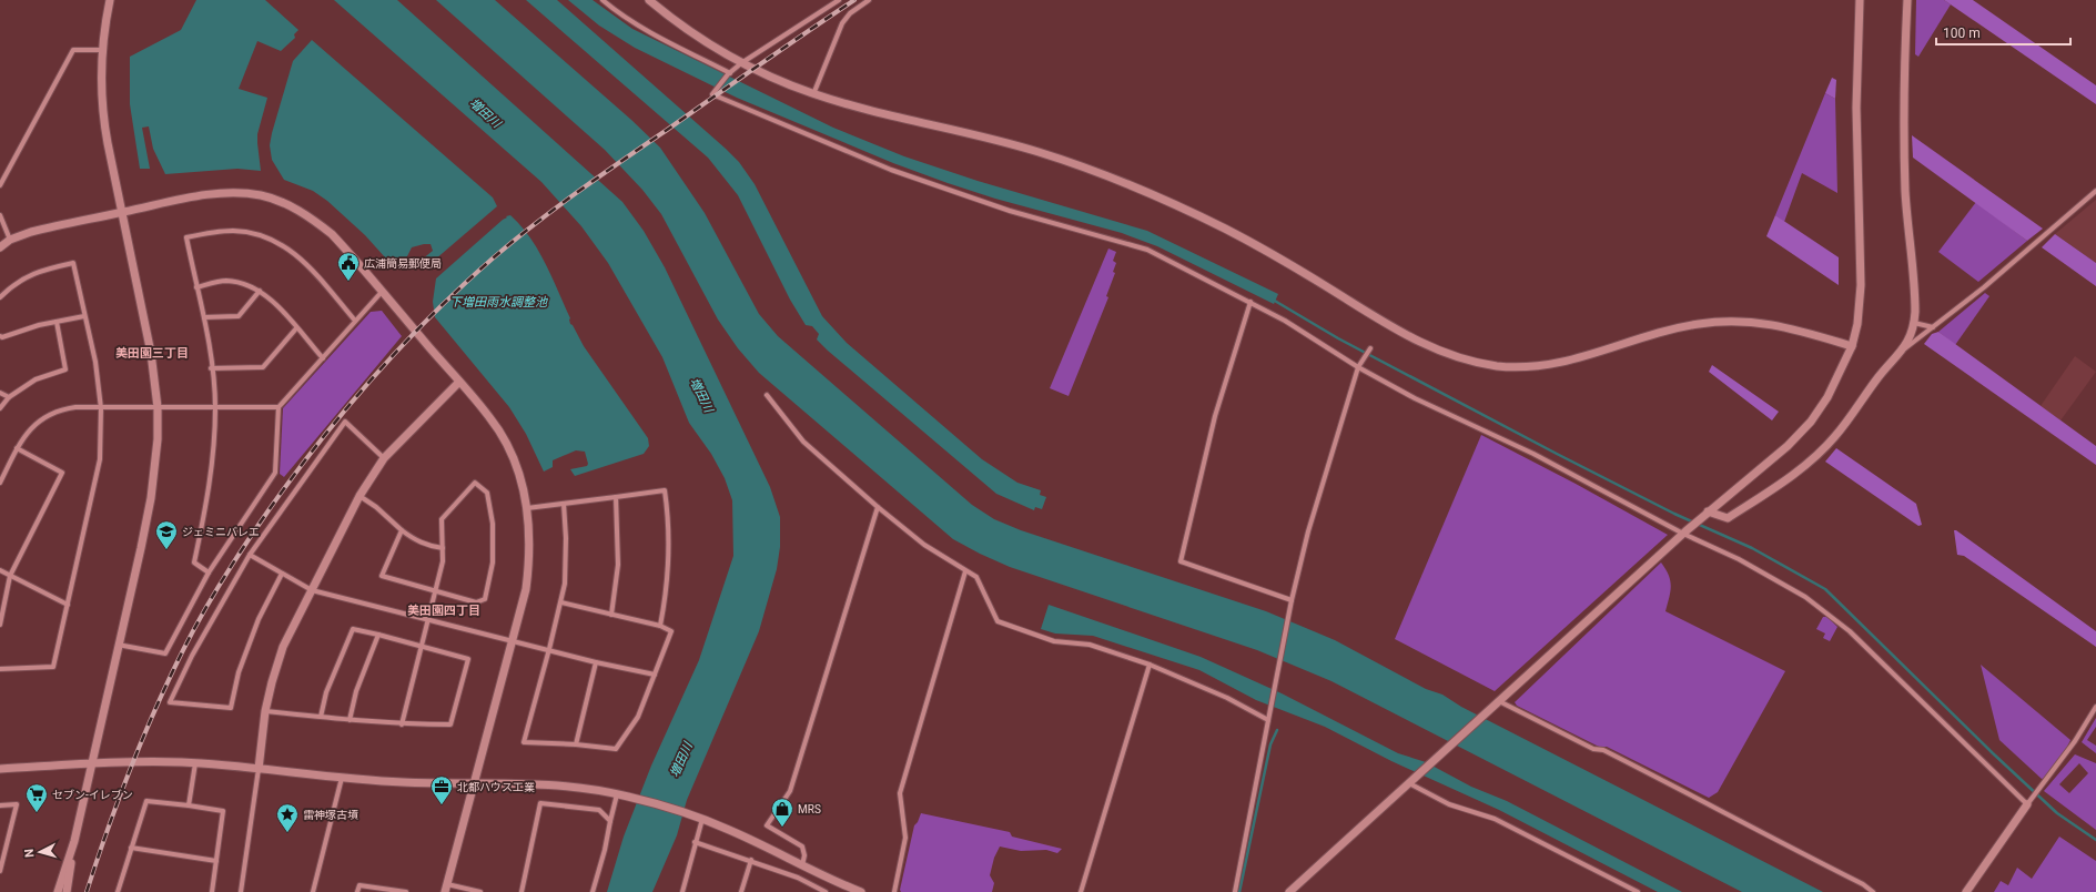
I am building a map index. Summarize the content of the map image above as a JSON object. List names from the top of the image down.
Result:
{
  "districts": ["美田園三丁目", "美田園四丁目"],
  "water": ["増田川", "下増田雨水調整池"],
  "places": {
    "public building": ["広浦簡易郵便局"],
    "school or university": ["ジェミニバレエ"],
    "office": ["北都ハウス工業"],
    "supermarket": ["セブン-イレブン"],
    "shop": ["MRS"],
    "place": ["雷神塚古墳"]
  },
  "scale_bar": "100 m",
  "north": "left"
}
